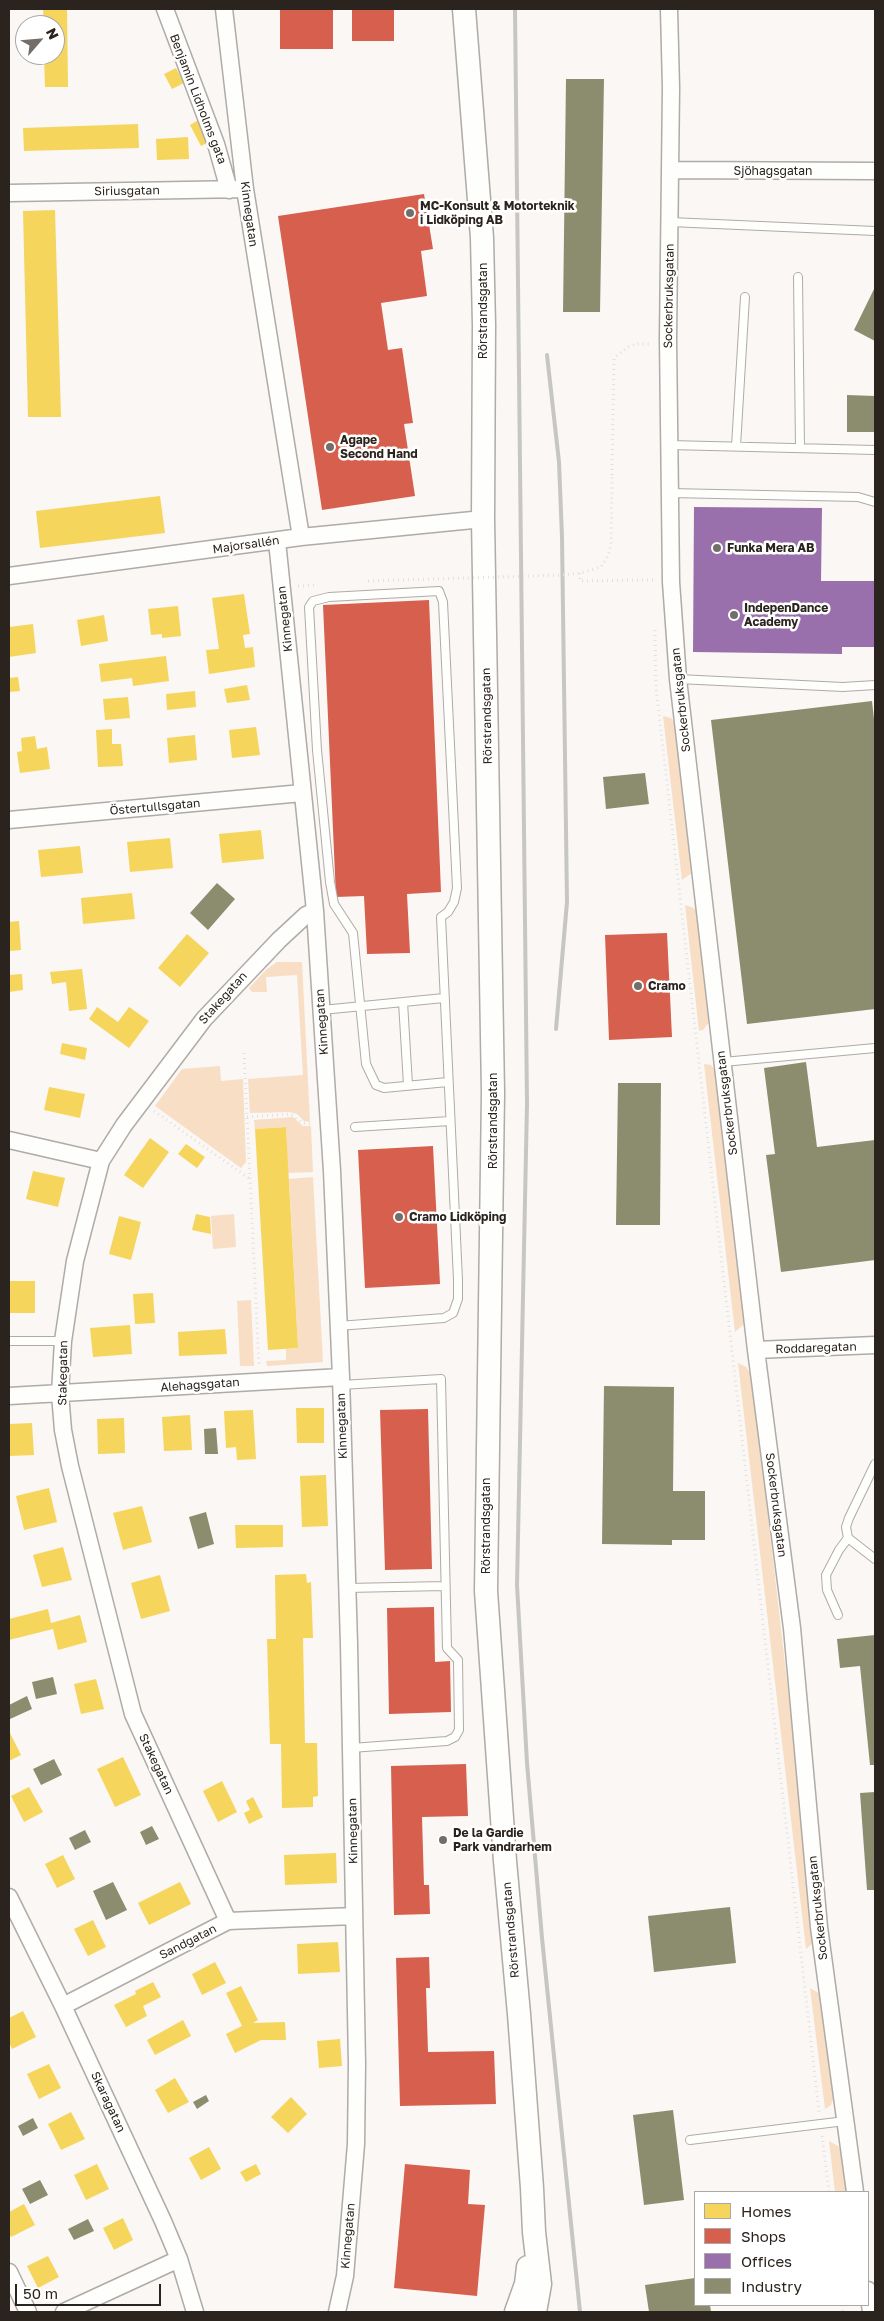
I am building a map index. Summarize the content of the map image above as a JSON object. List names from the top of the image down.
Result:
{
  "streets": {
    "main road": ["Rörstrandsgatan"],
    "street": [
      "Benjamin Lidholms gata",
      "Sjöhagsgatan",
      "Siriusgatan",
      "Kinnegatan",
      "Sockerbruksgatan",
      "Majorsallén",
      "Östertullsgatan",
      "Stakegatan",
      "Roddaregatan",
      "Alehagsgatan",
      "Sandgatan",
      "Skaragatan"
    ]
  },
  "crossings": [
    ["Benjamin Lidholms gata", "Siriusgatan"],
    ["Benjamin Lidholms gata", "Kinnegatan"],
    ["Sjöhagsgatan", "Sockerbruksgatan"],
    ["Siriusgatan", "Kinnegatan"],
    ["Kinnegatan", "Majorsallén"],
    ["Kinnegatan", "Östertullsgatan"],
    ["Kinnegatan", "Stakegatan"],
    ["Kinnegatan", "Alehagsgatan"],
    ["Kinnegatan", "Sandgatan"],
    ["Sockerbruksgatan", "Roddaregatan"],
    ["Rörstrandsgatan", "Majorsallén"],
    ["Stakegatan", "Alehagsgatan"],
    ["Stakegatan", "Sandgatan"],
    ["Sandgatan", "Skaragatan"]
  ],
  "places": [
    "MC-Konsult & Motorteknik i Lidköping AB",
    "Agape Second Hand",
    "Funka Mera AB",
    "IndepenDance Academy",
    "Cramo",
    "Cramo Lidköping",
    "De la Gardie Park vandrarhem"
  ],
  "legend": [
    "Homes",
    "Shops",
    "Offices",
    "Industry"
  ],
  "scale_bar": "50 m",
  "north": "top right"
}
